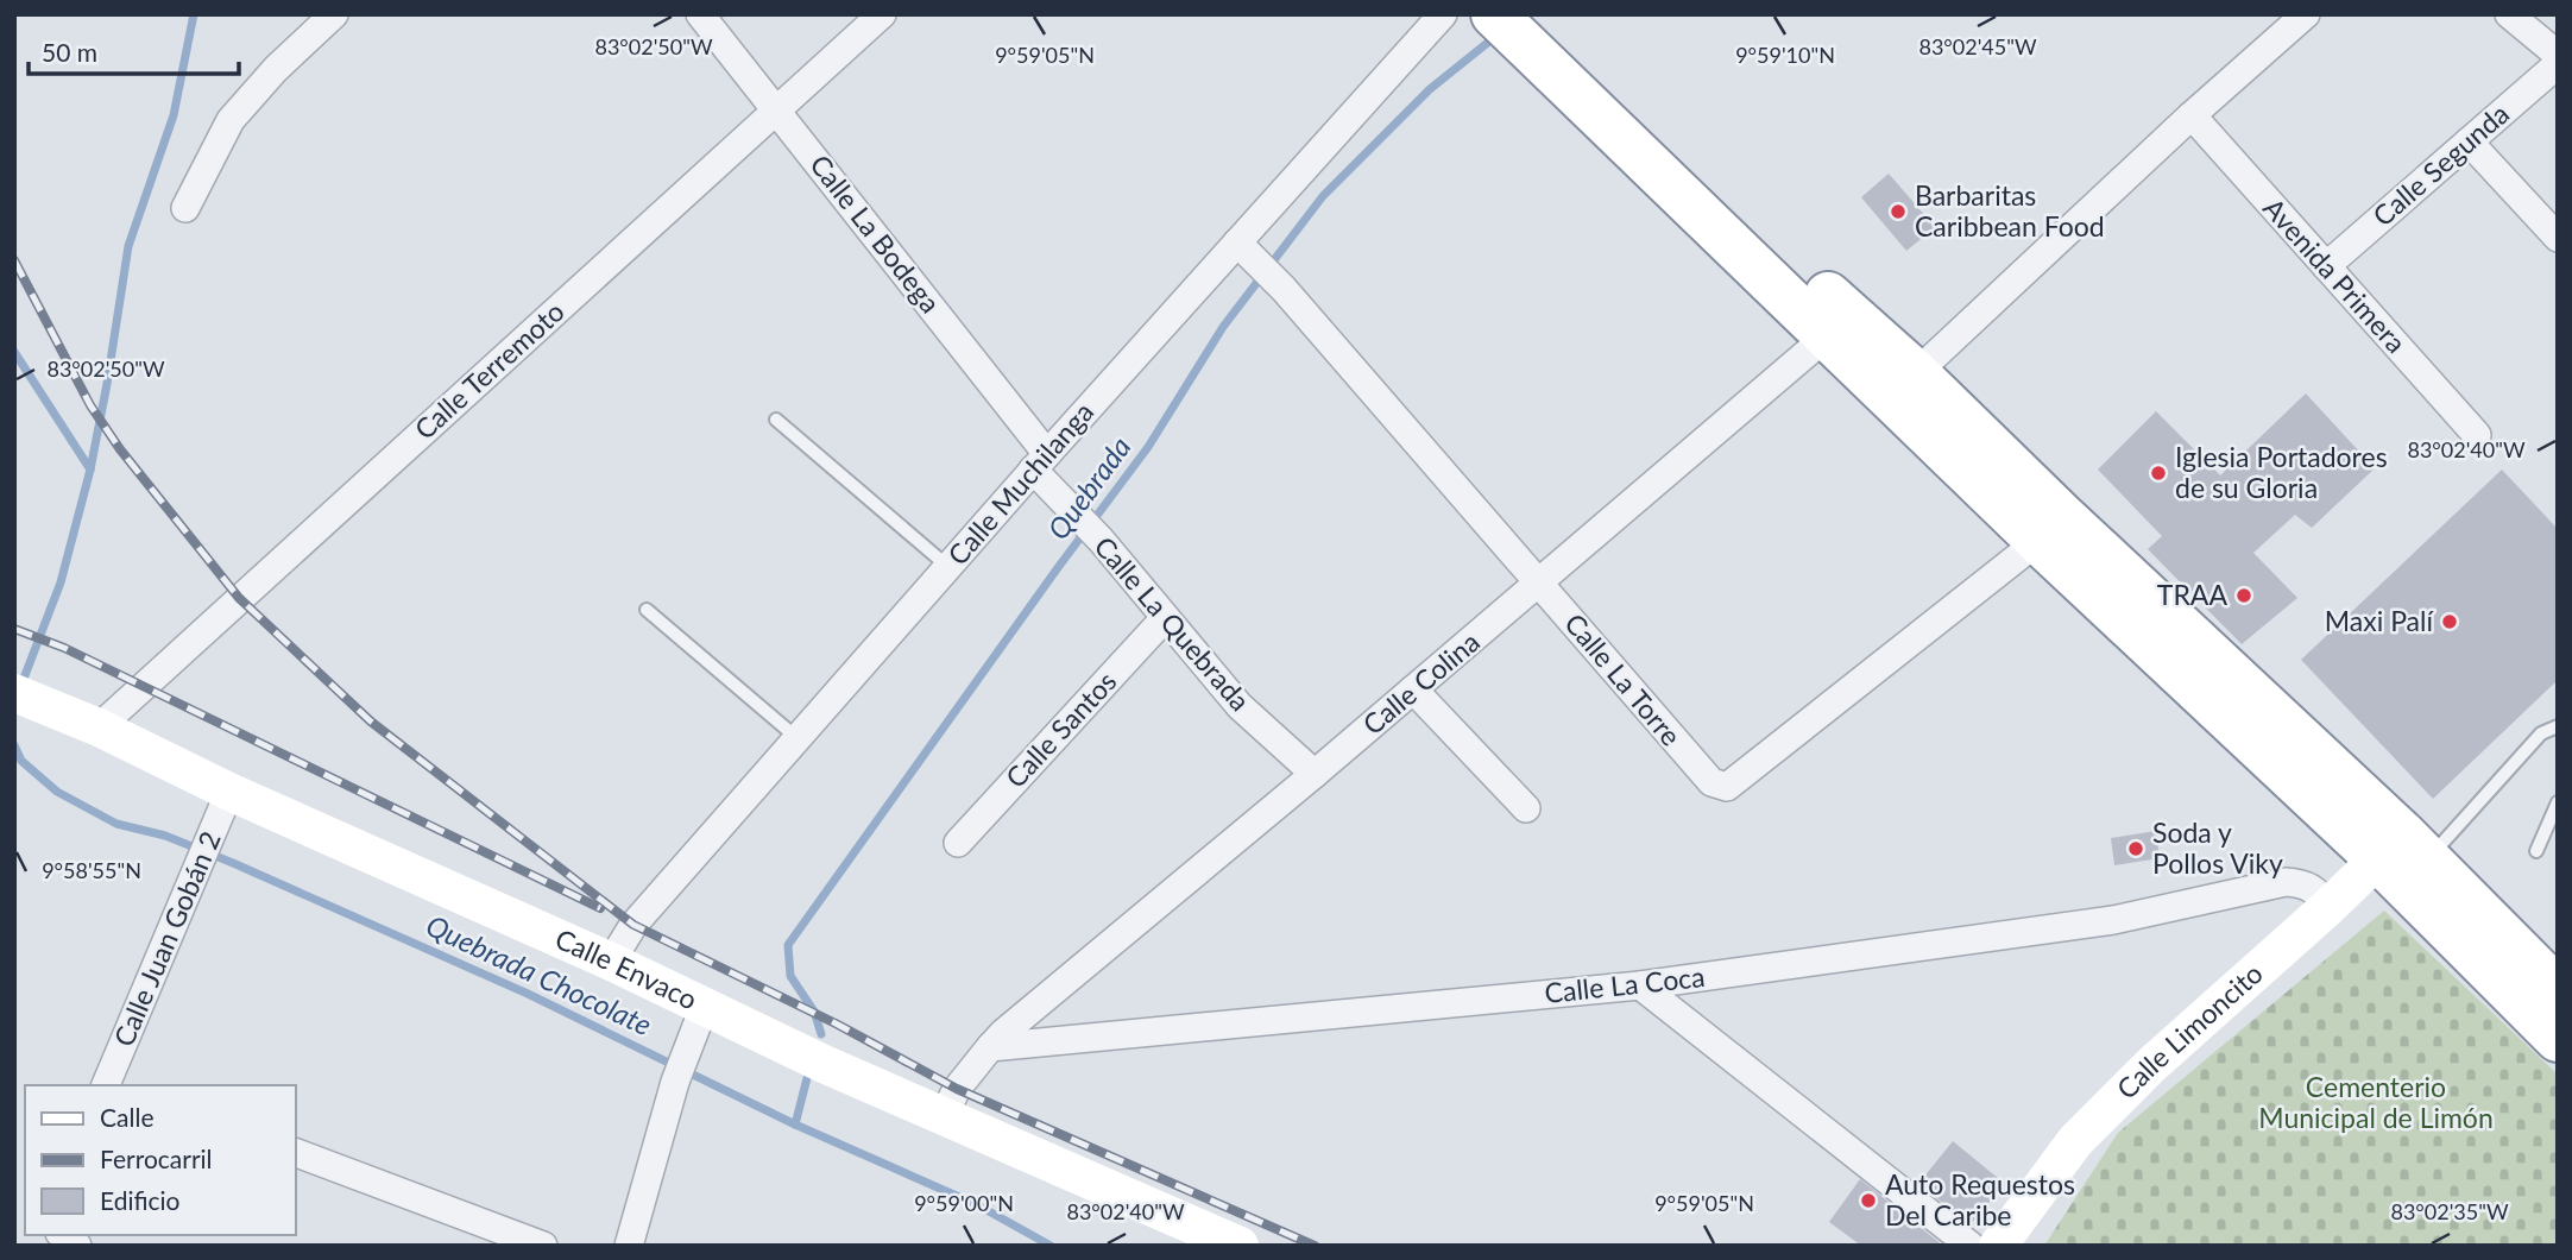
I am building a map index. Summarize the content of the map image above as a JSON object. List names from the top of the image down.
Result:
{
  "streets": {
    "street": [
      "Calle Segunda",
      "Calle La Bodega",
      "Avenida Primera",
      "Calle Terremoto",
      "Calle Muchilanga",
      "Calle La Quebrada",
      "Calle La Torre",
      "Calle Colina",
      "Calle Santos",
      "Calle Juan Gobán 2",
      "Calle Envaco",
      "Calle La Coca",
      "Calle Limoncito"
    ]
  },
  "crossings": [
    ["Calle Segunda", "Avenida Primera"],
    ["Calle La Bodega", "Calle Terremoto"],
    ["Calle La Bodega", "Calle Muchilanga"],
    ["Calle La Bodega", "Calle La Quebrada"],
    ["Calle Terremoto", "Calle Envaco"],
    ["Calle Muchilanga", "Calle La Quebrada"],
    ["Calle Muchilanga", "Calle La Torre"],
    ["Calle Muchilanga", "Calle Envaco"],
    ["Calle La Quebrada", "Calle Colina"],
    ["Calle La Quebrada", "Calle Santos"],
    ["Calle La Torre", "Calle Colina"],
    ["Calle Colina", "Calle La Coca"],
    ["Calle Juan Gobán 2", "Calle Envaco"],
    ["Calle La Coca", "Calle Limoncito"]
  ],
  "water": ["Quebrada", "Quebrada Chocolate"],
  "parks": ["Cementerio Municipal de Limón"],
  "places": [
    "Barbaritas Caribbean Food",
    "Iglesia Portadores de su Gloria",
    "TRAA",
    "Maxi Palí",
    "Soda y Pollos Viky",
    "Auto Requestos Del Caribe"
  ],
  "legend": ["Calle", "Ferrocarril", "Edificio"],
  "scale_bar": "50 m",
  "coordinates": [
    "83°02'50\"W",
    "83°02'45\"W",
    "9°59'05\"N",
    "9°59'10\"N",
    "83°02'40\"W",
    "9°58'55\"N",
    "9°59'00\"N",
    "83°02'35\"W"
  ]
}
